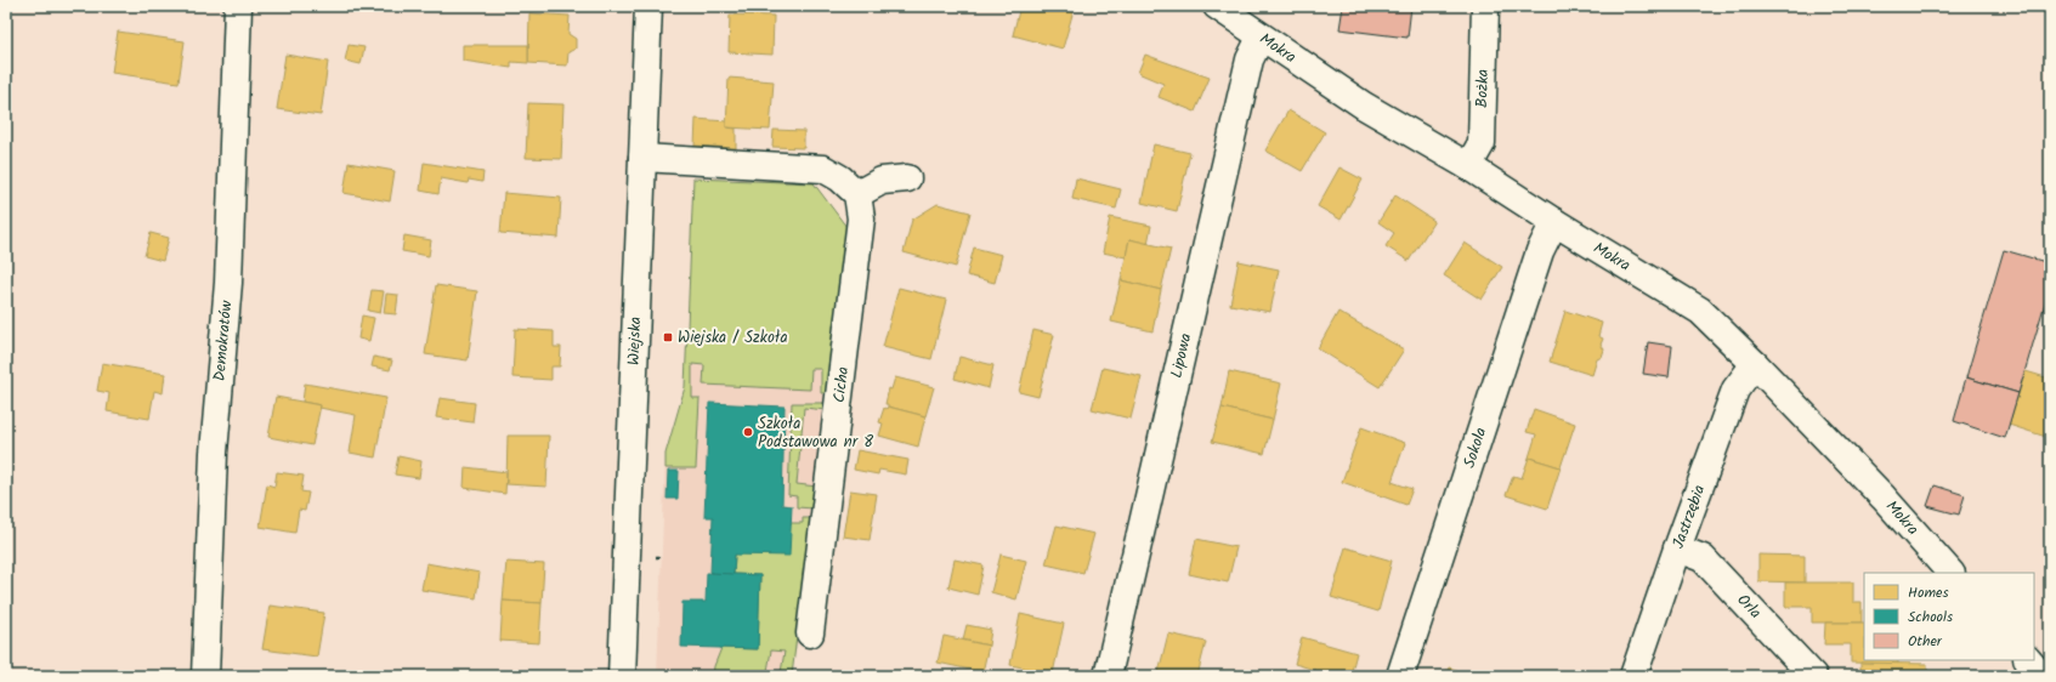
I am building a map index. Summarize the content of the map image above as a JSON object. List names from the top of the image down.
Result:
{
  "streets": {
    "street": [
      "Mokra",
      "Bożka",
      "Demokratów",
      "Wiejska",
      "Lipowa",
      "Cicha",
      "Sokola",
      "Jastrzębia",
      "Orla"
    ]
  },
  "crossings": [
    ["Mokra", "Bożka"],
    ["Mokra", "Lipowa"],
    ["Mokra", "Sokola"],
    ["Mokra", "Jastrzębia"],
    ["Jastrzębia", "Orla"]
  ],
  "places": {
    "transit": ["Wiejska / Szkoła"],
    "other": ["Szkoła Podstawowa nr 8"]
  },
  "legend": ["Homes", "Schools", "Other"]
}
